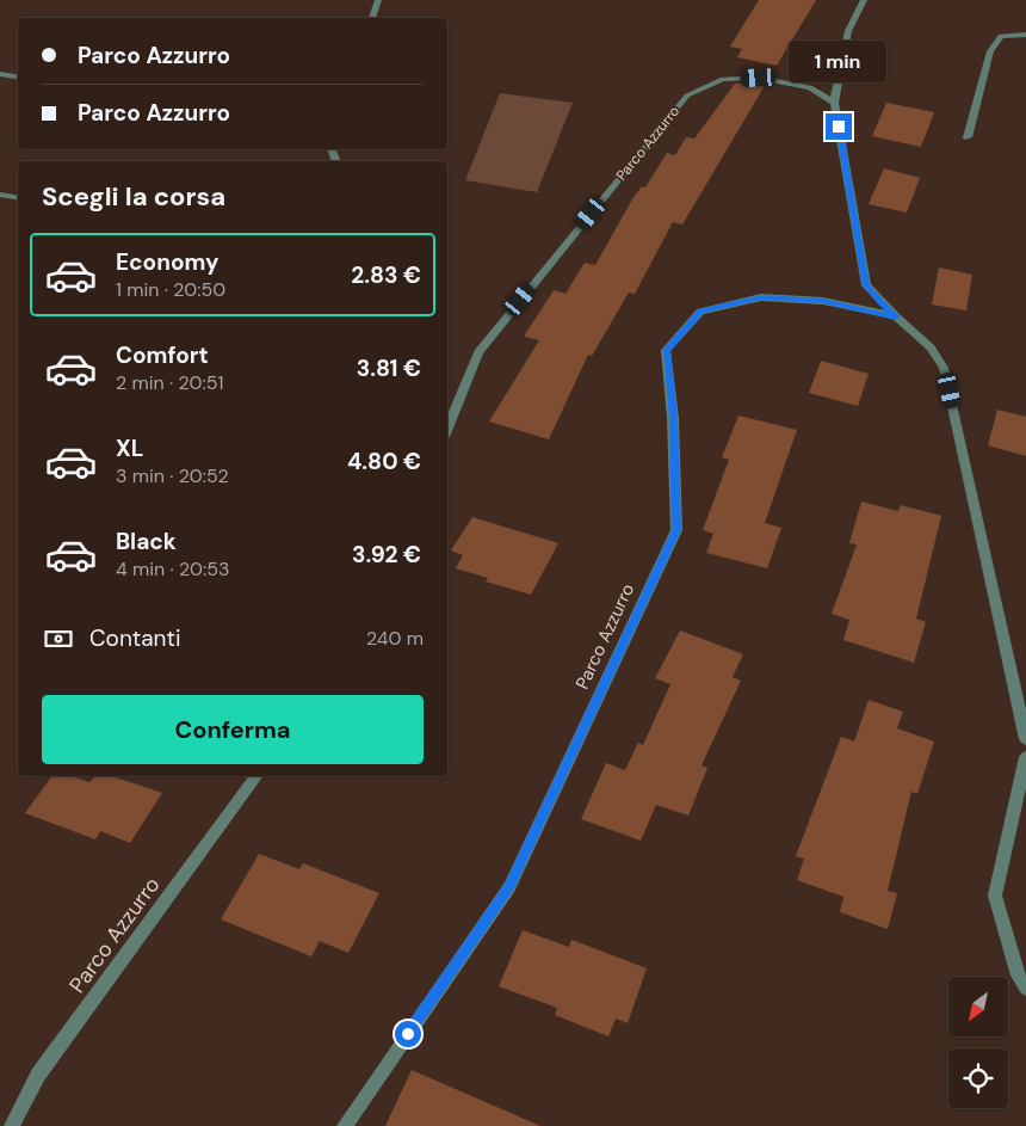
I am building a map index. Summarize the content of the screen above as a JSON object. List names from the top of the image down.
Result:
{
  "streets": {
    "street": ["Parco Azzurro"]
  },
  "north": "bottom left",
  "page": {
    "banner": ["Parco Azzurro", "Parco Azzurro"],
    "bubble": "1 min",
    "heading": "Scegli la corsa",
    "list": [
      {
        "name": "Economy",
        "note": "1 min · 20:50",
        "value": "2.83 €"
      },
      {
        "name": "Comfort",
        "note": "2 min · 20:51",
        "value": "3.81 €"
      },
      {
        "name": "XL",
        "note": "3 min · 20:52",
        "value": "4.80 €"
      },
      {
        "name": "Black",
        "note": "4 min · 20:53",
        "value": "3.92 €"
      }
    ],
    "pay": ["Contanti", "240 m"],
    "buttons": "Conferma"
  }
}
